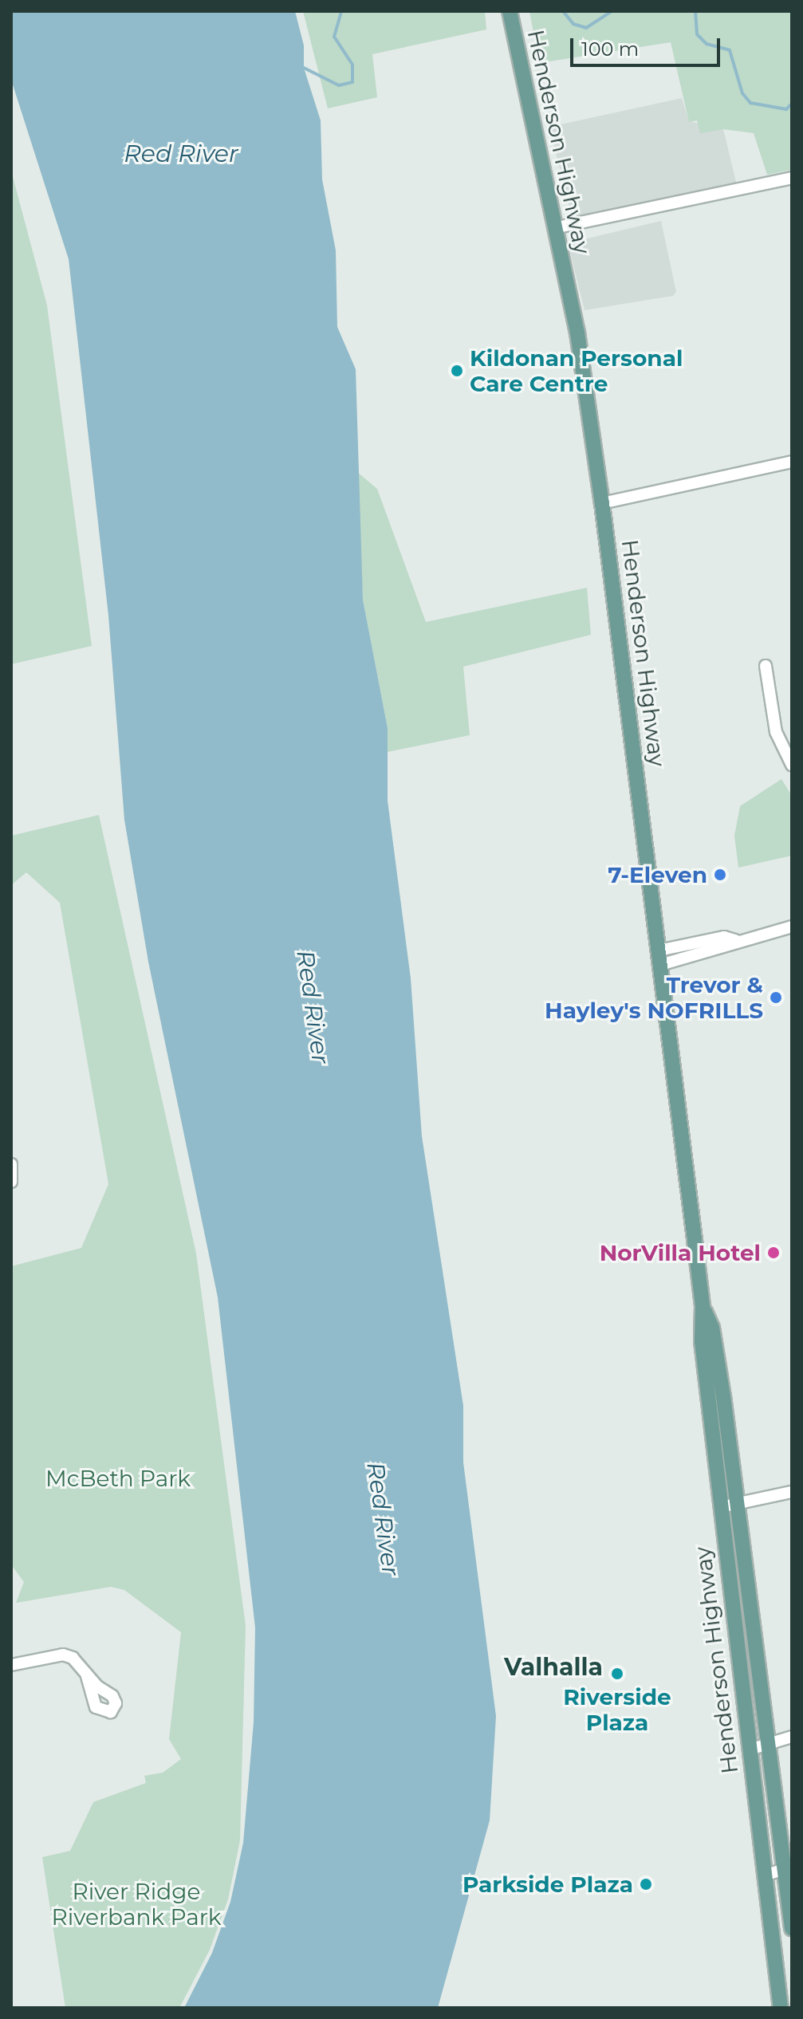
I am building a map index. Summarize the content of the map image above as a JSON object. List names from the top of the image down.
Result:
{
  "streets": {
    "main road": ["Henderson Highway"]
  },
  "districts": ["Valhalla"],
  "water": ["Red River"],
  "parks": ["McBeth Park", "River Ridge Riverbank Park"],
  "places": [
    "Kildonan Personal Care Centre",
    "7-Eleven",
    "Trevor & Hayley's NOFRILLS",
    "NorVilla Hotel",
    "Riverside Plaza",
    "Parkside Plaza"
  ],
  "scale_bar": "100 m"
}
